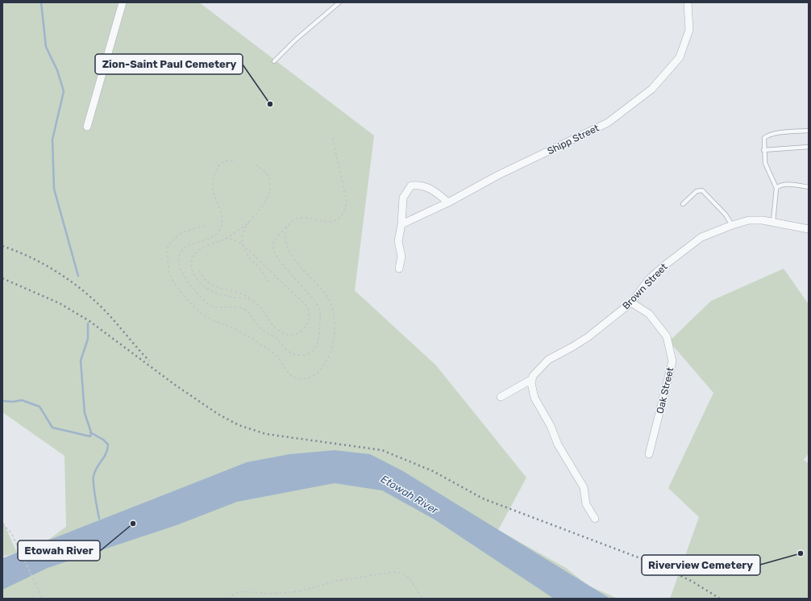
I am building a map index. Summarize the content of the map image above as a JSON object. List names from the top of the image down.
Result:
{
  "streets": {
    "street": ["Shipp Street", "Brown Street", "Oak Street"]
  },
  "crossings": [
    ["Brown Street", "Oak Street"]
  ],
  "water": ["Etowah River"],
  "places": ["Zion-Saint Paul Cemetery", "Etowah River", "Riverview Cemetery"]
}
